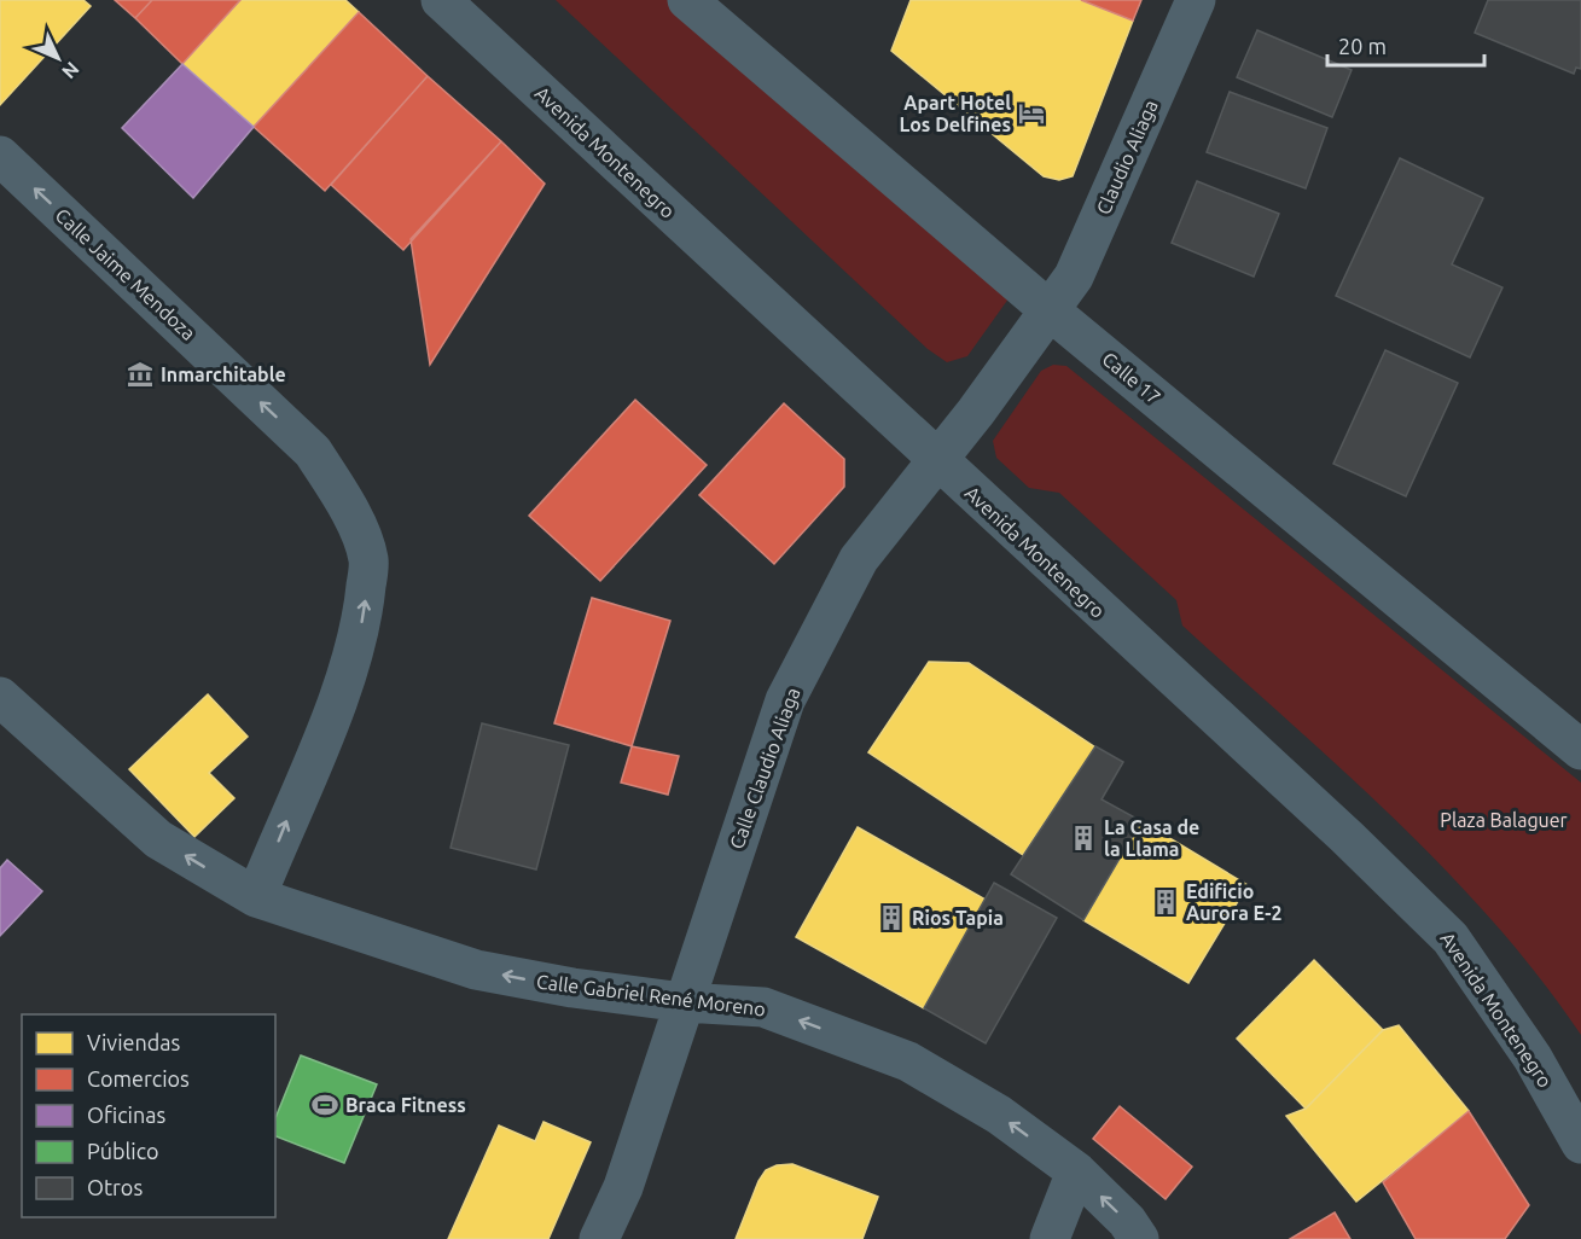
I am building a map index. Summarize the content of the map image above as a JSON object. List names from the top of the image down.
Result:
{
  "streets": {
    "street": [
      "Avenida Montenegro",
      "Claudio Aliaga",
      "Calle Jaime Mendoza",
      "Calle 17",
      "Calle Claudio Aliaga",
      "Calle Gabriel René Moreno"
    ]
  },
  "crossings": [
    ["Avenida Montenegro", "Calle Claudio Aliaga"],
    ["Claudio Aliaga", "Calle 17"],
    ["Claudio Aliaga", "Calle Claudio Aliaga"],
    ["Calle Jaime Mendoza", "Calle Gabriel René Moreno"],
    ["Calle 17", "Calle Claudio Aliaga"],
    ["Calle Claudio Aliaga", "Calle Gabriel René Moreno"]
  ],
  "one_way": ["Calle Jaime Mendoza", "Calle Gabriel René Moreno"],
  "parks": ["Plaza Balaguer"],
  "places": {
    "hotel": ["Apart Hotel Los Delfines"],
    "museum": ["Inmarchitable"],
    "building": ["La Casa de la Llama", "Edificio Aurora E-2", "Rios Tapia"],
    "sports": ["Braca Fitness"]
  },
  "legend": [
    "Viviendas",
    "Comercios",
    "Oficinas",
    "Público",
    "Otros"
  ],
  "scale_bar": "20 m",
  "north": "bottom right"
}
